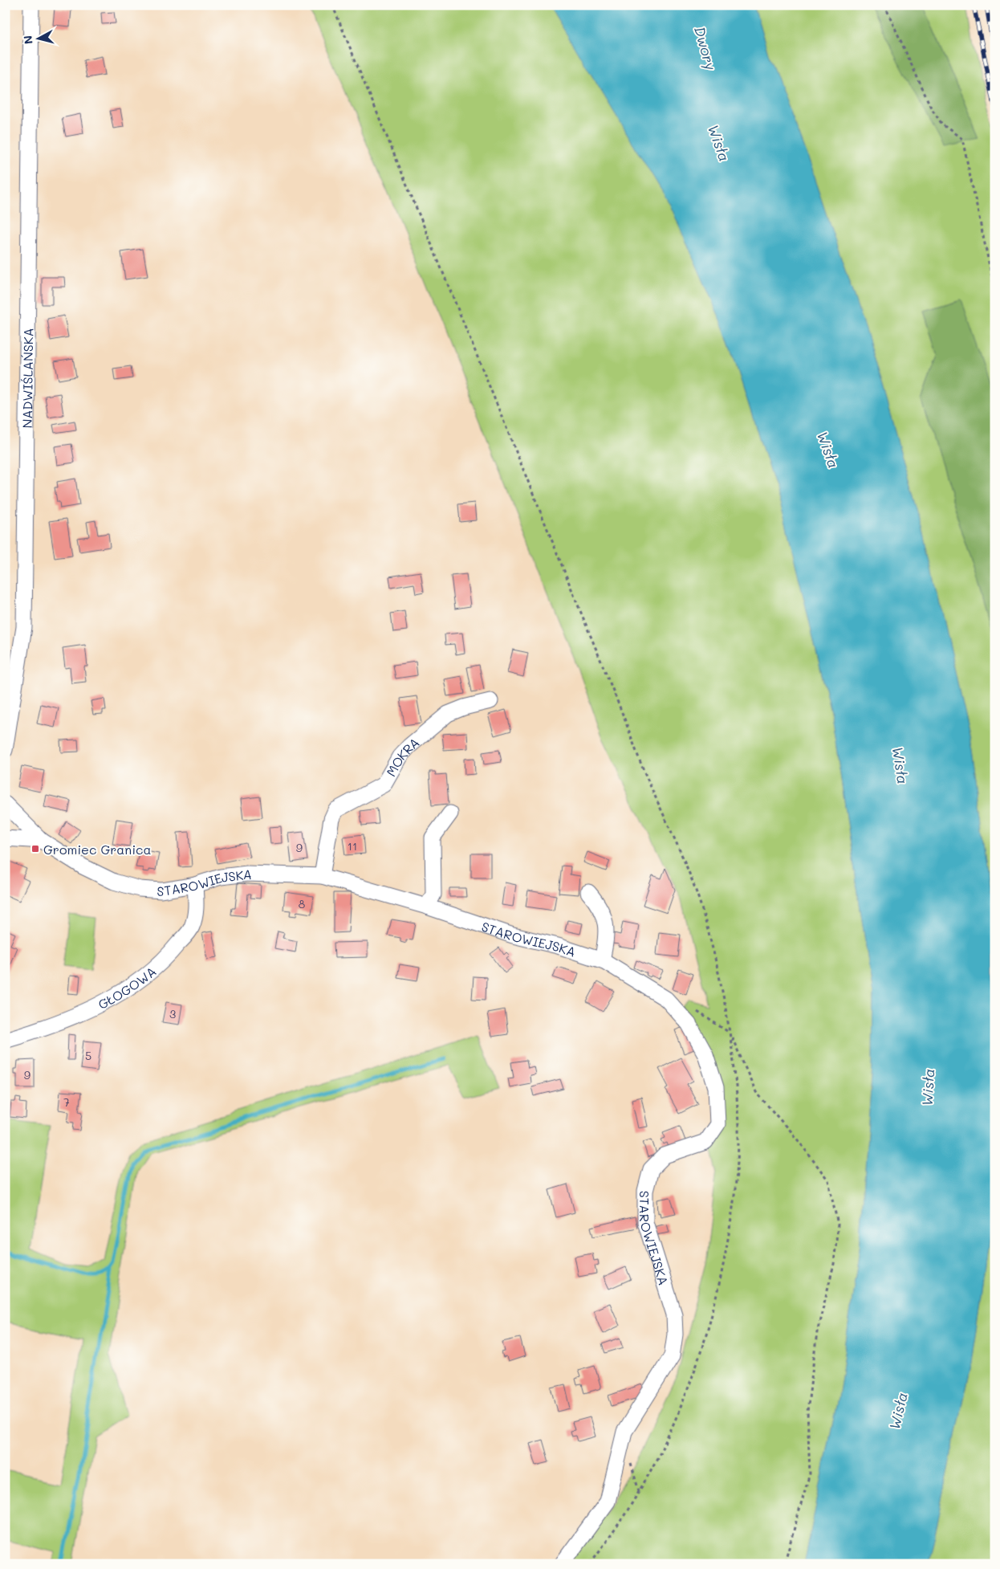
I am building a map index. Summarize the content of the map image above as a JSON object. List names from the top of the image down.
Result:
{
  "streets": {
    "street": [
      "NADWIŚLAŃSKA",
      "MOKRA",
      "STAROWIEJSKA",
      "GŁOGOWA"
    ]
  },
  "crossings": [
    ["MOKRA", "STAROWIEJSKA"],
    ["STAROWIEJSKA", "GŁOGOWA"]
  ],
  "water": ["Dwory", "Wisła"],
  "places": {
    "transit": ["Gromiec Granica"]
  },
  "house_numbers": [
    "11",
    "9",
    "8",
    "3",
    "5",
    "9",
    "7"
  ],
  "north": "left"
}
